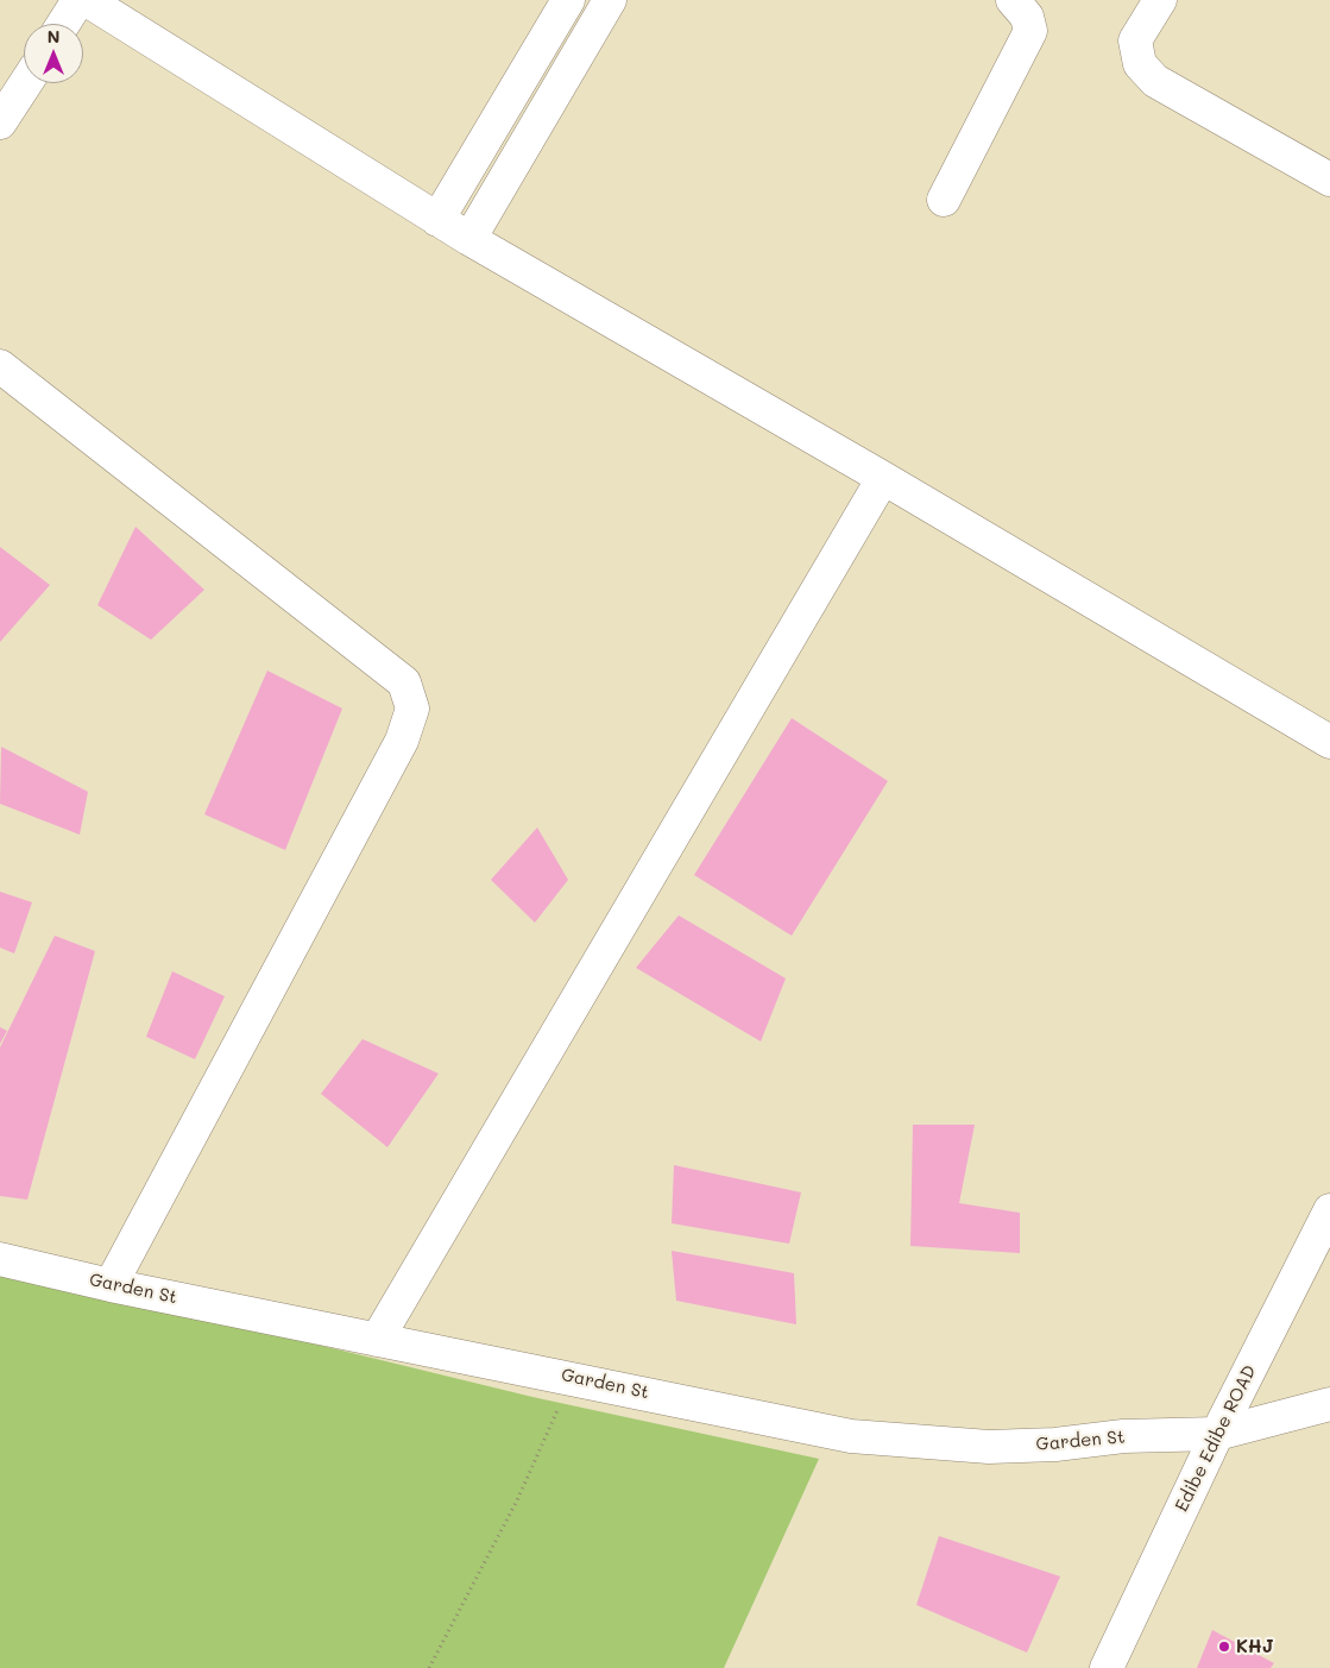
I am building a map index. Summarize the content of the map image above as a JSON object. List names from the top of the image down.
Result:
{
  "streets": {
    "street": ["Garden St", "Edibe Edibe ROAD"]
  },
  "crossings": [
    ["Garden St", "Edibe Edibe ROAD"]
  ],
  "places": ["KHJ"],
  "north": "top"
}
